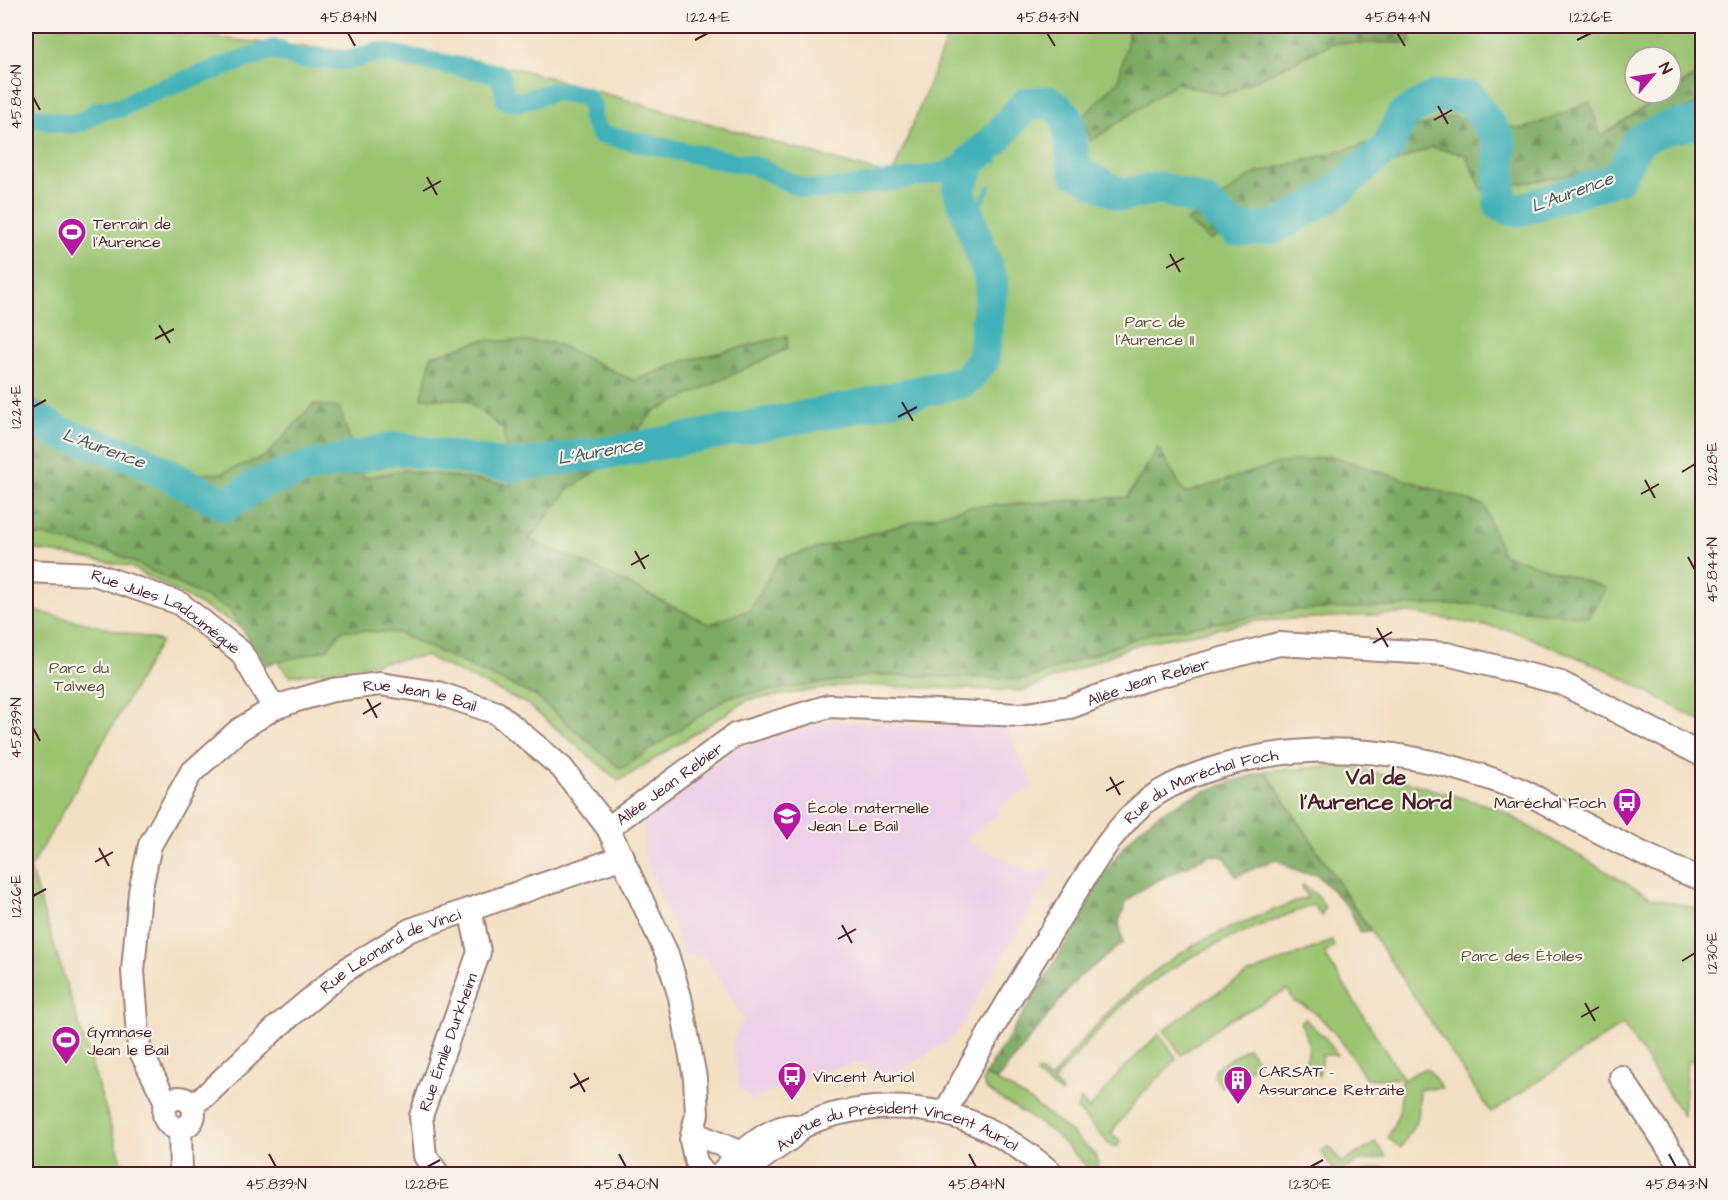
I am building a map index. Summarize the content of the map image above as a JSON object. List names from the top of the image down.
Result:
{
  "streets": {
    "street": [
      "Rue Jules Ladoumégue",
      "Allée Jean Rebier",
      "Rue Jean le Bail",
      "Rue du Maréchal Foch",
      "Rue Léonard de Vinci",
      "Rue Émile Durkheim",
      "Avenue du Président Vincent Auriol"
    ]
  },
  "crossings": [
    ["Rue Jules Ladoumégue", "Rue Jean le Bail"],
    ["Allée Jean Rebier", "Rue Jean le Bail"],
    ["Rue Jean le Bail", "Rue Léonard de Vinci"],
    ["Rue du Maréchal Foch", "Avenue du Président Vincent Auriol"],
    ["Rue Léonard de Vinci", "Rue Émile Durkheim"]
  ],
  "districts": ["Val de l'Aurence Nord"],
  "water": ["L'Aurence"],
  "parks": ["Parc de l'Aurence II", "Parc du Talweg", "Parc des Étoiles"],
  "places": {
    "sports": ["Terrain de l'Aurence", "Gymnase Jean le Bail"],
    "bus stop": ["Maréchal Foch", "Vincent Auriol"],
    "school or university": ["École maternelle Jean Le Bail"],
    "building": ["CARSAT - Assurance Retraite"]
  },
  "north": "top right",
  "coordinates": [
    "45.841°N",
    "1.224°E",
    "45.843°N",
    "45.844°N",
    "1.226°E",
    "45.840°N",
    "1.228°E",
    "45.839°N",
    "1.230°E"
  ]
}
